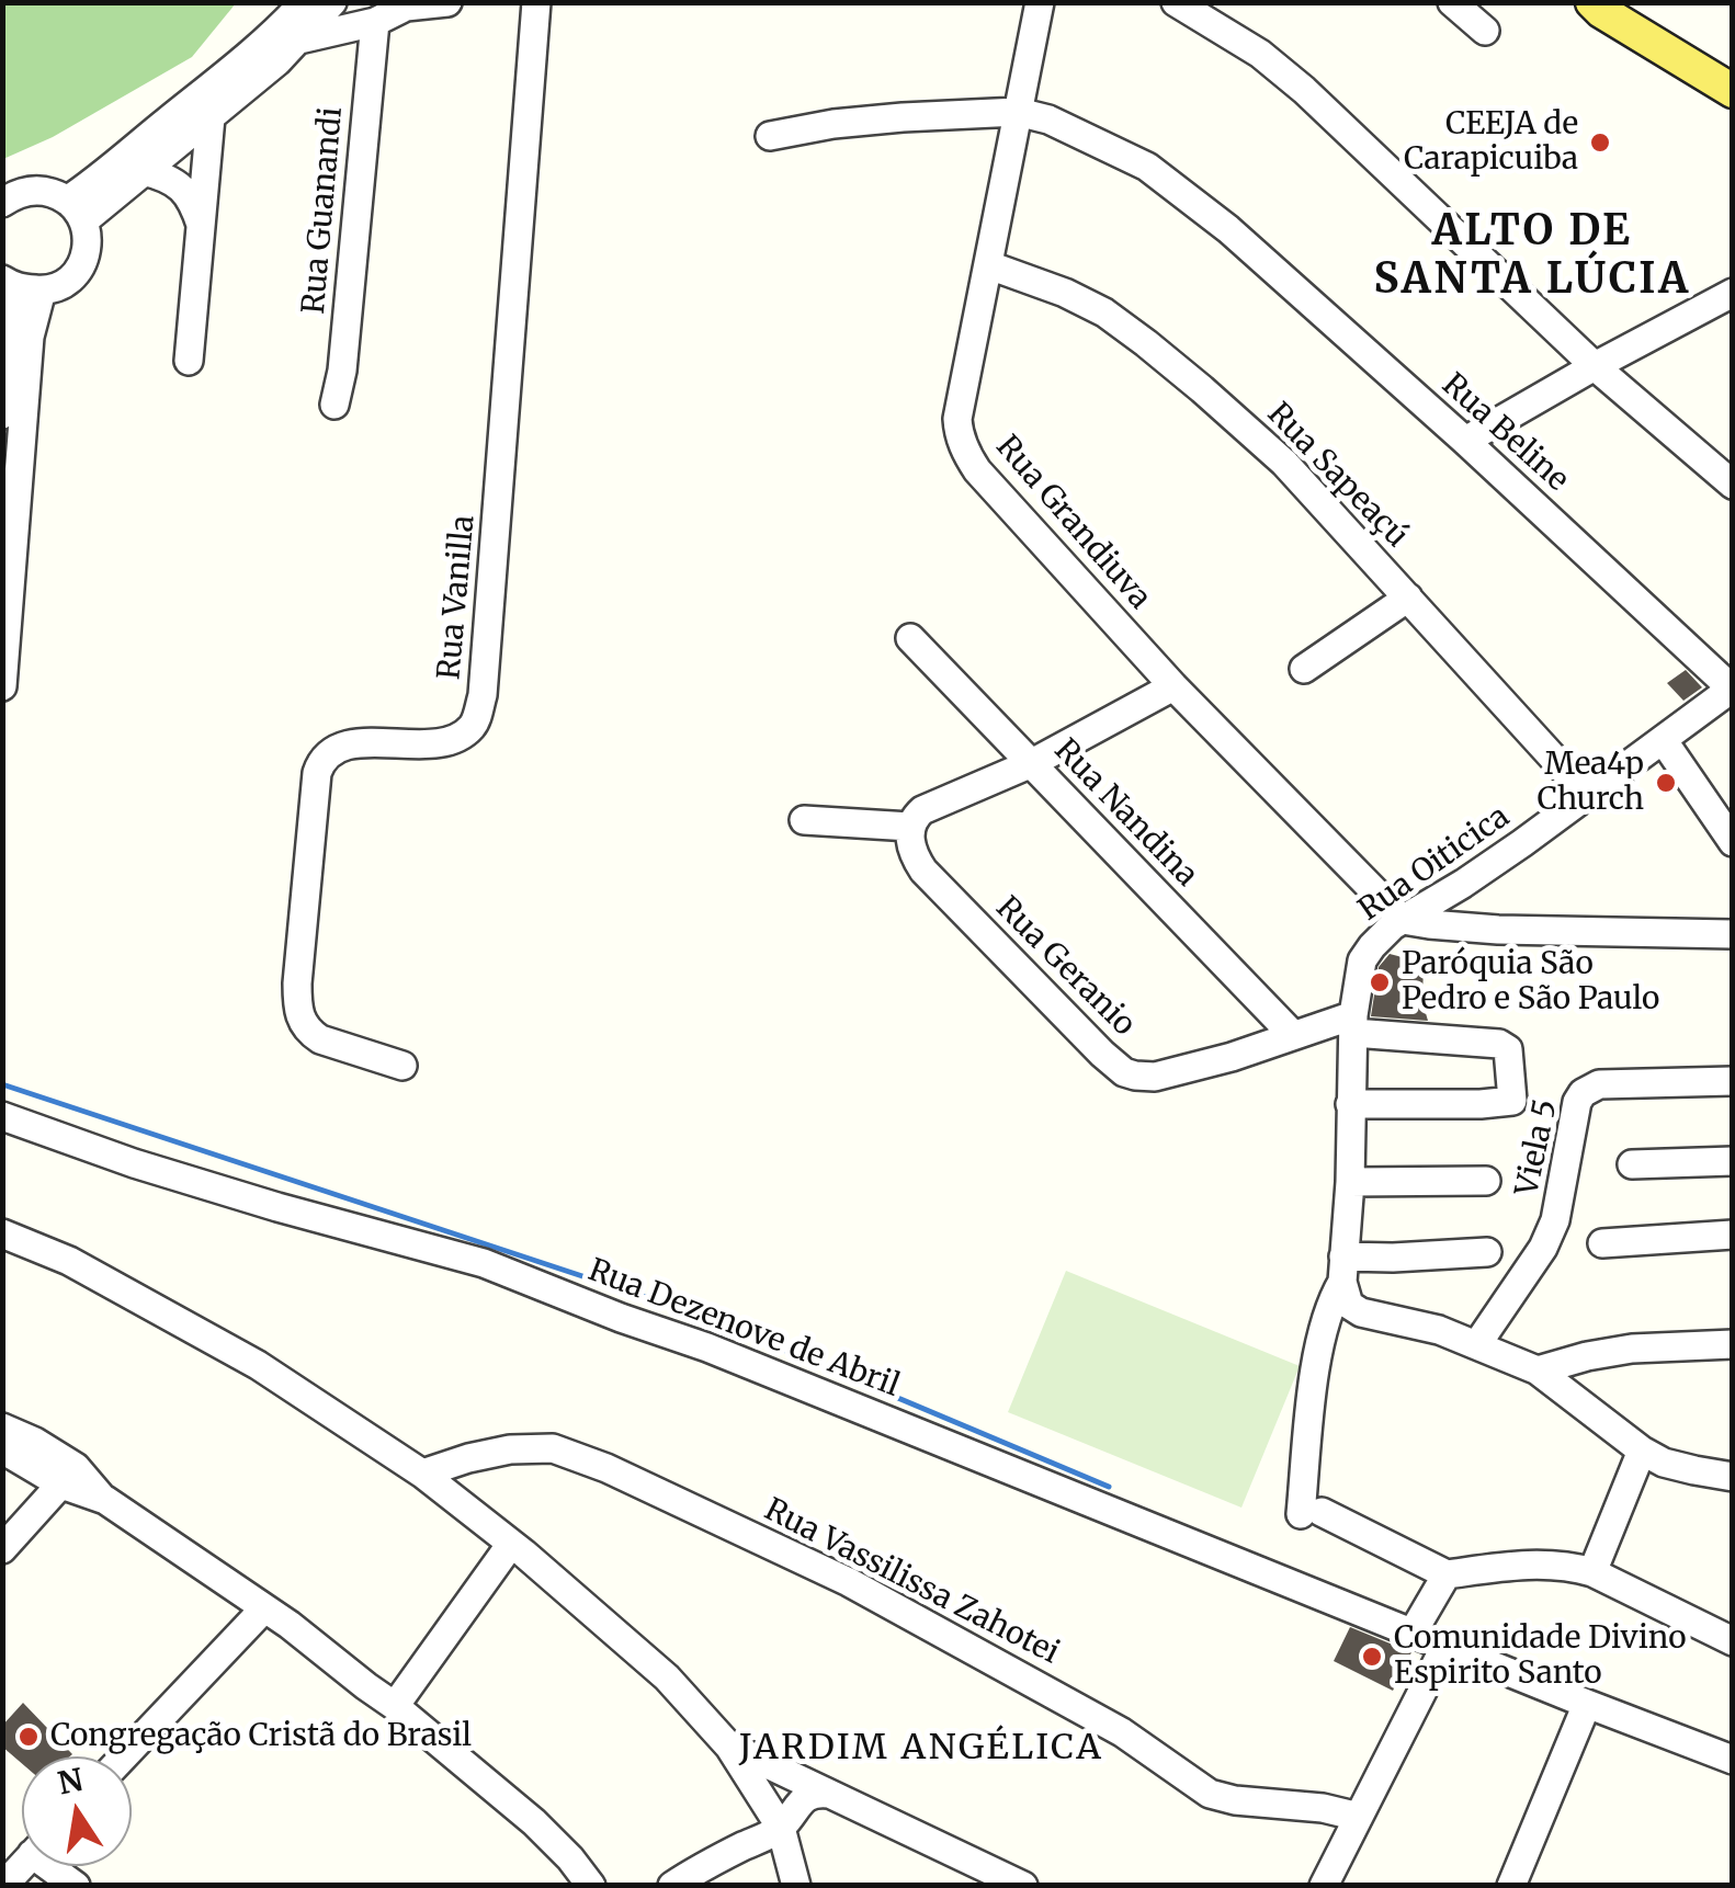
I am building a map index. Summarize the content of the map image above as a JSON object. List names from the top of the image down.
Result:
{
  "streets": {
    "street": [
      "Rua Guanandi",
      "Rua Beline",
      "Rua Sapeaçú",
      "Rua Grandiuva",
      "Rua Vanilla",
      "Rua Nandina",
      "Rua Oiticica",
      "Rua Geranio",
      "Viela 5",
      "Rua Dezenove de Abril",
      "Rua Vassilissa Zahotei"
    ]
  },
  "crossings": [
    ["Rua Beline", "Rua Grandiuva"],
    ["Rua Beline", "Rua Oiticica"],
    ["Rua Sapeaçú", "Rua Grandiuva"],
    ["Rua Sapeaçú", "Rua Oiticica"],
    ["Rua Grandiuva", "Rua Oiticica"],
    ["Rua Nandina", "Rua Geranio"],
    ["Rua Oiticica", "Rua Geranio"]
  ],
  "districts": ["ALTO DE SANTA LÚCIA", "JARDIM ANGÉLICA"],
  "places": [
    "CEEJA de Carapicuiba",
    "Mea4p Church",
    "Paróquia São Pedro e São Paulo",
    "Comunidade Divino Espirito Santo",
    "Congregação Cristã do Brasil"
  ],
  "north": "top"
}
